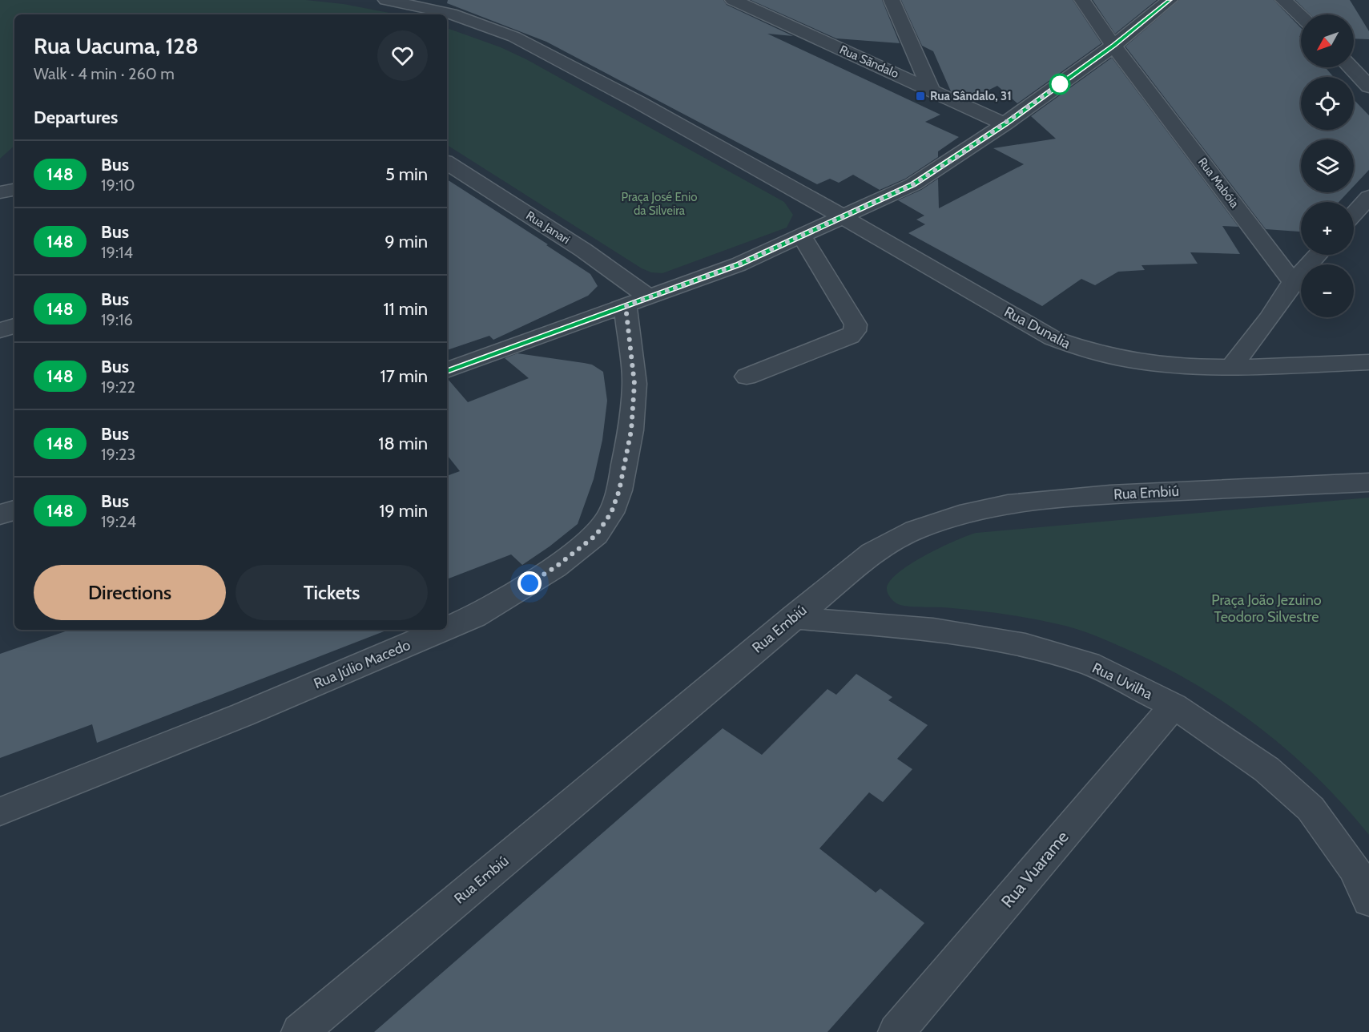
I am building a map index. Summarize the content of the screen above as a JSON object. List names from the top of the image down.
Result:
{
  "streets": {
    "street": [
      "Rua Sãndalo",
      "Rua Mabóia",
      "Rua Janari",
      "Rua Dunalia",
      "Rua Embiú",
      "Rua Júlio Macedo",
      "Rua Uvilha",
      "Rua Vuarame"
    ]
  },
  "crossings": [
    ["Rua Janari", "Rua Júlio Macedo"],
    ["Rua Embiú", "Rua Uvilha"],
    ["Rua Uvilha", "Rua Vuarame"]
  ],
  "parks": ["Praça José Enio da Silveira", "Praça João Jezuino Teodoro Silvestre"],
  "places": {
    "transit": ["Rua Sândalo, 31"]
  },
  "lines": ["bus line 148"],
  "north": "bottom left",
  "page": {
    "map_buttons": ["+", "−"],
    "heading": [
      ["Rua Uacuma, 128", "Walk · 4 min · 260 m"],
      "Departures"
    ],
    "list": [
      {
        "mark": "148",
        "name": "Bus",
        "note": "19:10",
        "value": "5 min"
      },
      {
        "mark": "148",
        "name": "Bus",
        "note": "19:14",
        "value": "9 min"
      },
      {
        "mark": "148",
        "name": "Bus",
        "note": "19:16",
        "value": "11 min"
      },
      {
        "mark": "148",
        "name": "Bus",
        "note": "19:22",
        "value": "17 min"
      },
      {
        "mark": "148",
        "name": "Bus",
        "note": "19:23",
        "value": "18 min"
      },
      {
        "mark": "148",
        "name": "Bus",
        "note": "19:24",
        "value": "19 min"
      }
    ],
    "buttons": ["Directions", "Tickets"]
  }
}
